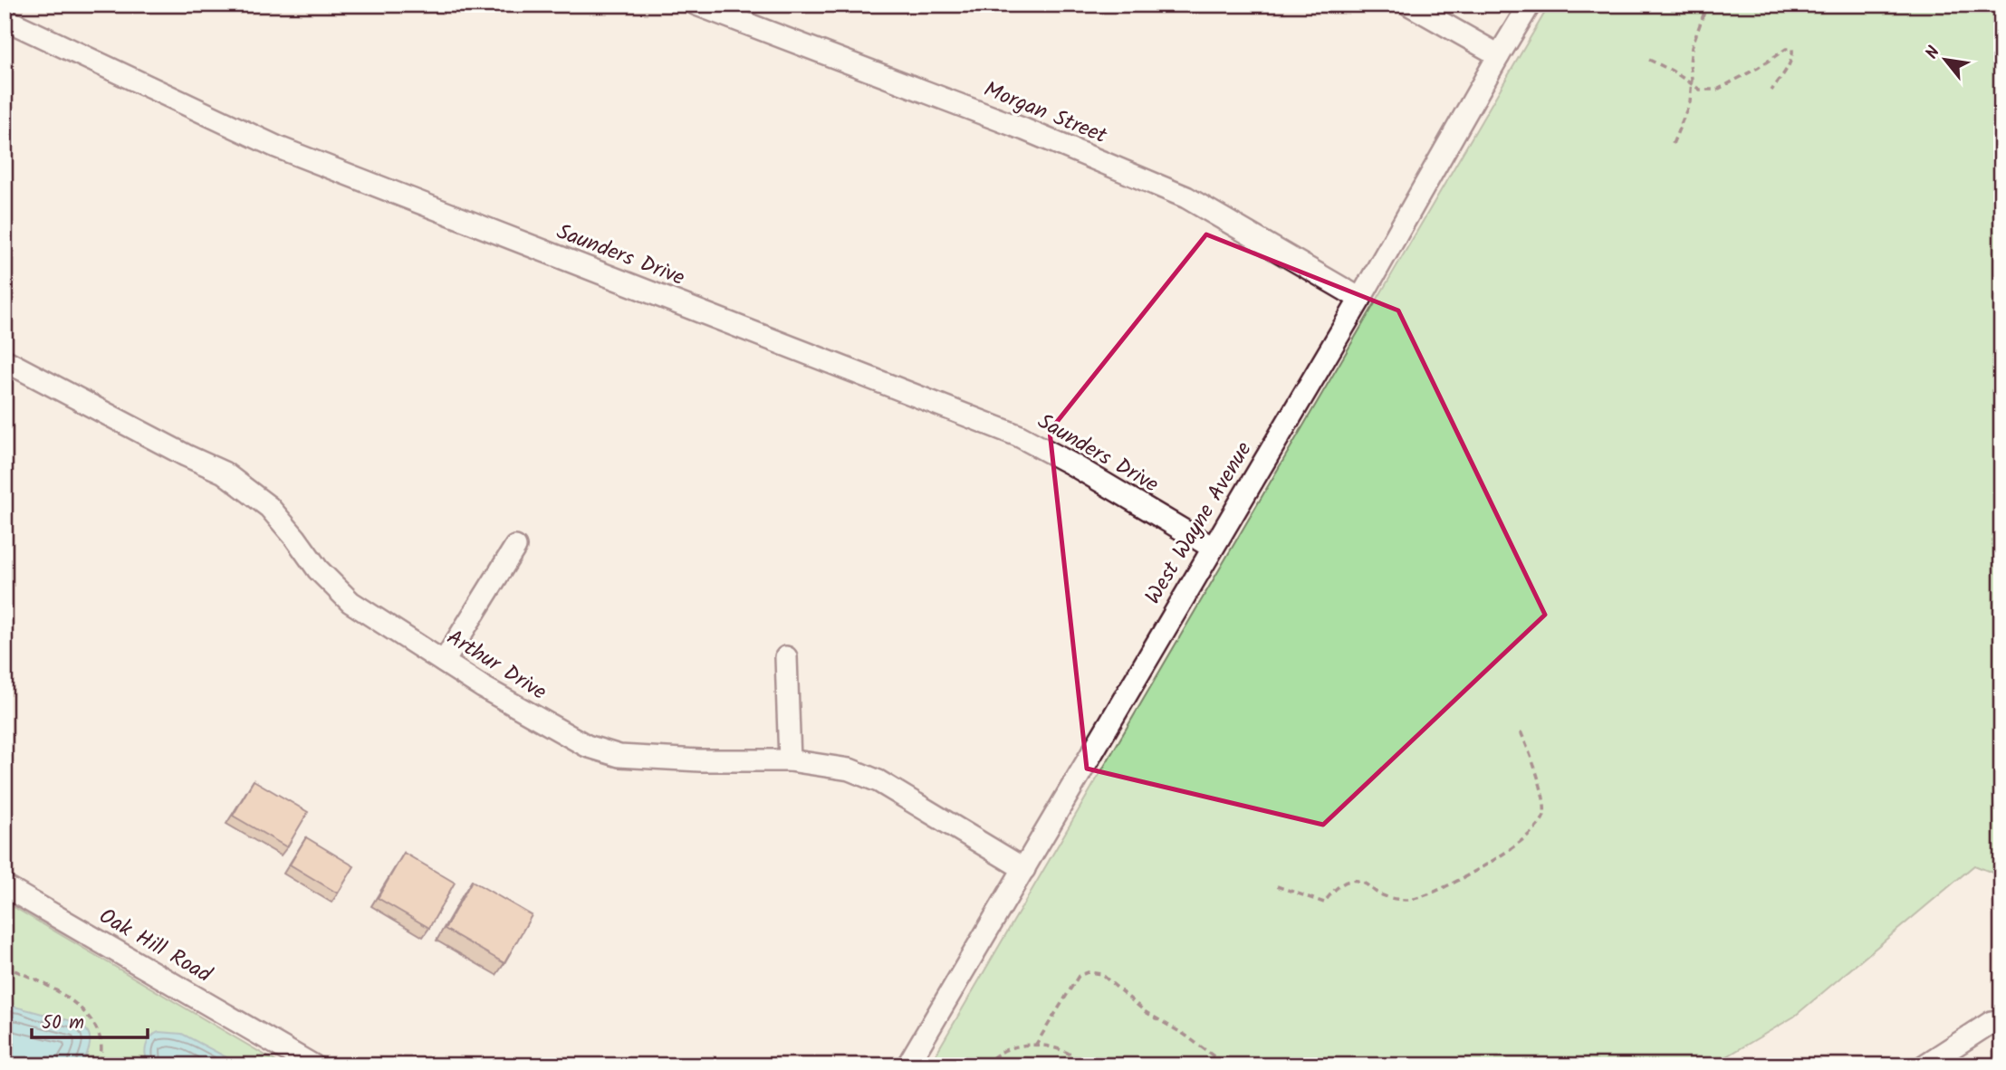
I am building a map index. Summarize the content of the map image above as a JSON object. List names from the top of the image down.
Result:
{
  "streets": {
    "street": [
      "Morgan Street",
      "Saunders Drive",
      "West Wayne Avenue",
      "Arthur Drive",
      "Oak Hill Road"
    ]
  },
  "crossings": [
    ["Morgan Street", "West Wayne Avenue"],
    ["Saunders Drive", "West Wayne Avenue"],
    ["West Wayne Avenue", "Arthur Drive"]
  ],
  "scale_bar": "50 m",
  "north": "top left"
}
